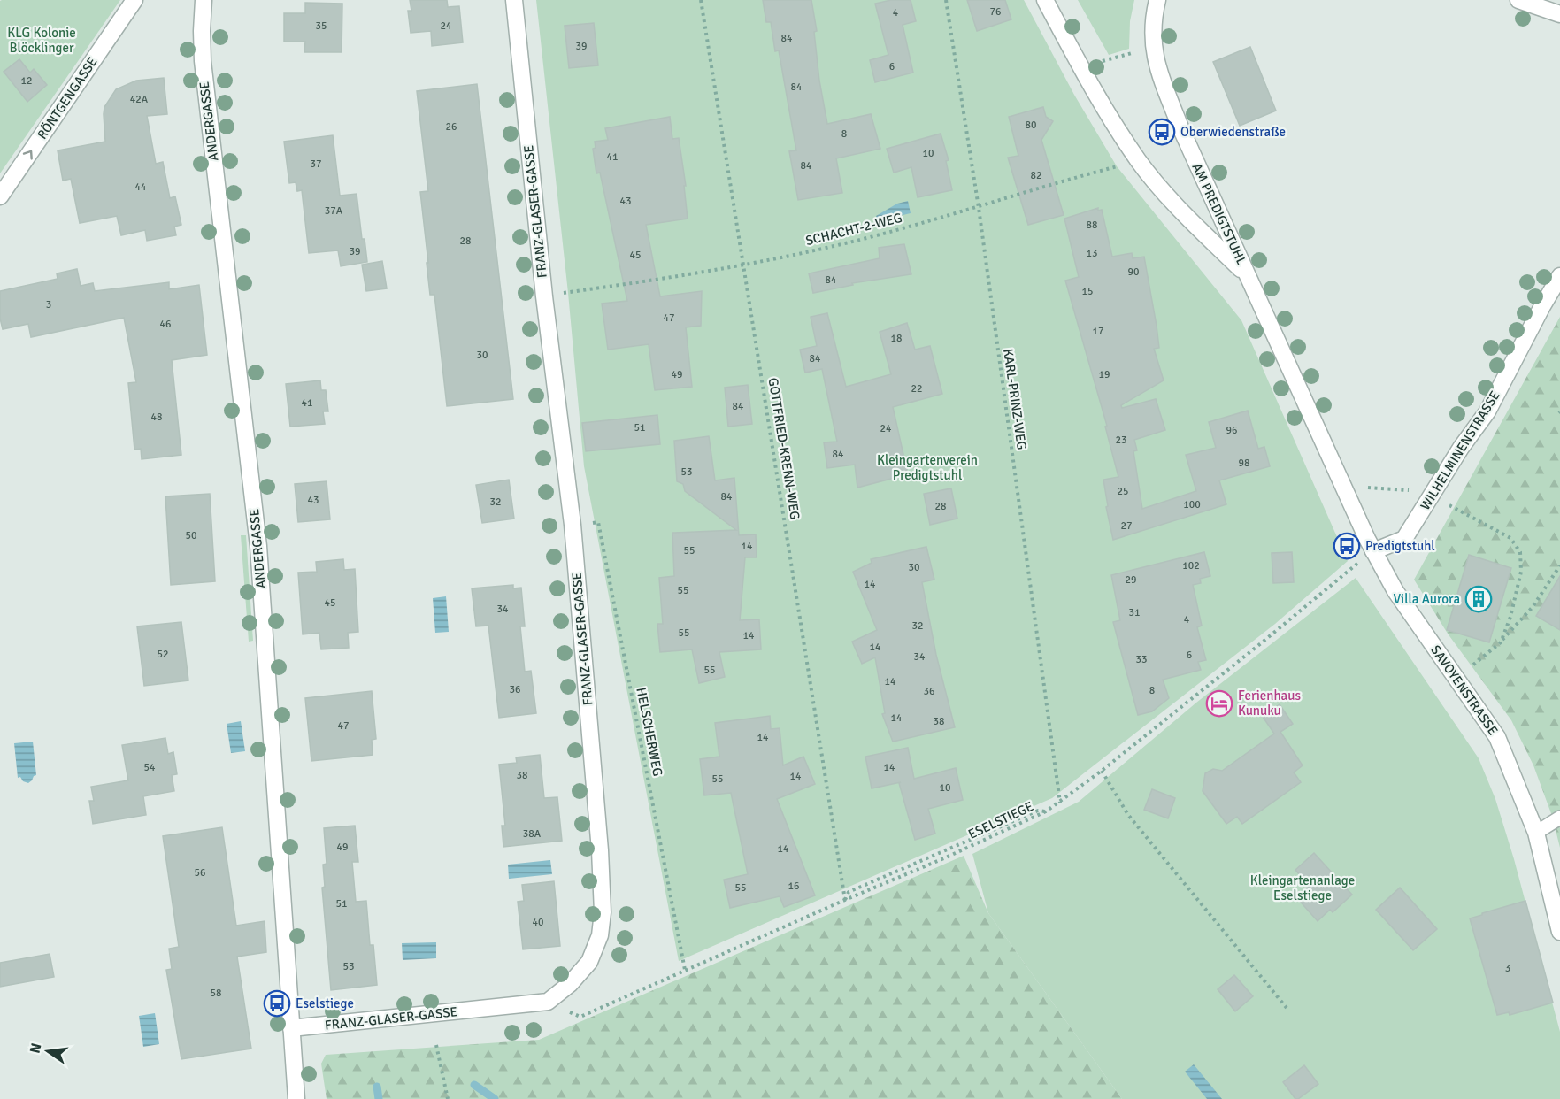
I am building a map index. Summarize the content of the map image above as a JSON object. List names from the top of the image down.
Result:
{
  "streets": {
    "street": [
      "RÖNTGENGASSE",
      "ANDERGASSE",
      "FRANZ-GLASER-GASSE",
      "AM PREDIGTSTUHL",
      "WILHELMINENSTRASSE",
      "SAVOYENSTRASSE"
    ],
    "path": [
      "SCHACHT-2-WEG",
      "KARL-PRINZ-WEG",
      "GOTTFRIED-KRENN-WEG",
      "HELSCHERWEG",
      "ESELSTIEGE"
    ]
  },
  "crossings": [
    ["ANDERGASSE", "FRANZ-GLASER-GASSE"],
    ["FRANZ-GLASER-GASSE", "HELSCHERWEG"],
    ["SCHACHT-2-WEG", "KARL-PRINZ-WEG"],
    ["SCHACHT-2-WEG", "GOTTFRIED-KRENN-WEG"],
    ["KARL-PRINZ-WEG", "ESELSTIEGE"],
    ["GOTTFRIED-KRENN-WEG", "ESELSTIEGE"],
    ["WILHELMINENSTRASSE", "SAVOYENSTRASSE"],
    ["WILHELMINENSTRASSE", "ESELSTIEGE"],
    ["SAVOYENSTRASSE", "ESELSTIEGE"],
    ["HELSCHERWEG", "ESELSTIEGE"]
  ],
  "one_way": ["RÖNTGENGASSE"],
  "parks": ["KLG Kolonie Blöcklinger", "Kleingartenverein Predigtstuhl", "Kleingartenanlage Eselstiege"],
  "places": {
    "bus stop": ["Oberwiedenstraße", "Predigtstuhl", "Eselstiege"],
    "building": ["Villa Aurora"],
    "hotel": ["Ferienhaus Kunuku"]
  },
  "house_numbers": [
    "76",
    "4",
    "35",
    "24",
    "84",
    "39",
    "6",
    "12",
    "84",
    "42A",
    "80",
    "26",
    "8",
    "10",
    "41",
    "37",
    "84",
    "82",
    "44",
    "43",
    "37A",
    "88",
    "28",
    "39",
    "13",
    "45",
    "90",
    "84",
    "15",
    "3",
    "47",
    "46",
    "17",
    "18",
    "30",
    "84",
    "49",
    "19",
    "22",
    "41",
    "84",
    "48",
    "51",
    "24",
    "96",
    "23",
    "84",
    "98",
    "53",
    "25",
    "84",
    "43",
    "32",
    "100",
    "28",
    "27",
    "50",
    "14",
    "55",
    "102",
    "30",
    "29",
    "14",
    "55",
    "45",
    "34",
    "31",
    "4",
    "32",
    "55",
    "14",
    "14",
    "52",
    "6",
    "34",
    "33",
    "55",
    "14",
    "36",
    "8",
    "36",
    "14",
    "38",
    "47",
    "14",
    "54",
    "14",
    "38",
    "14",
    "55",
    "10",
    "38A",
    "49",
    "14",
    "56",
    "16",
    "55",
    "51",
    "40",
    "53",
    "3",
    "58"
  ],
  "north": "left"
}
